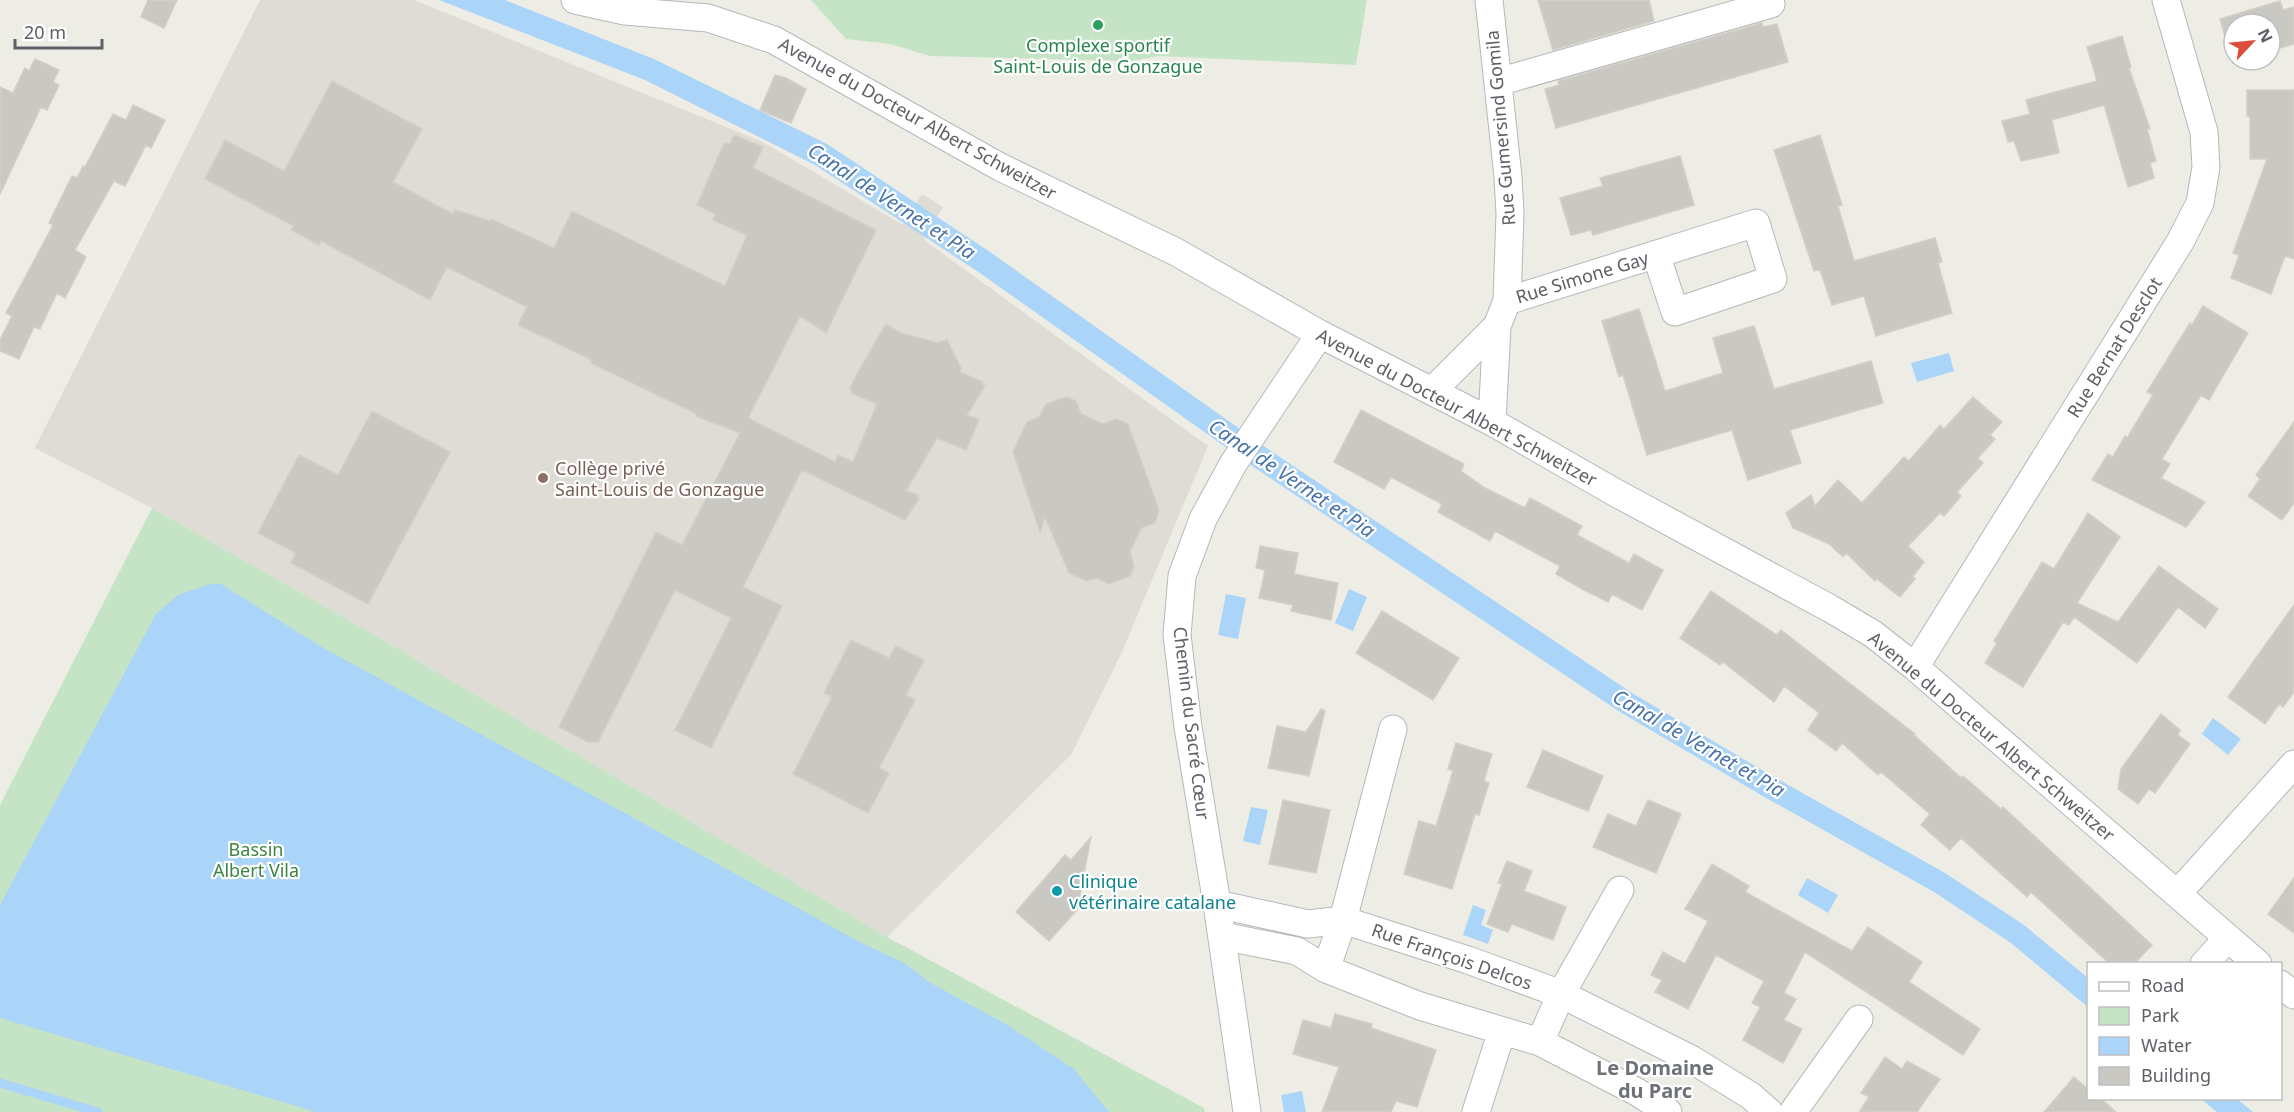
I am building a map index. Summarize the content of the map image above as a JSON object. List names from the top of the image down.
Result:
{
  "streets": {
    "street": [
      "Avenue du Docteur Albert Schweitzer",
      "Rue Gumersind Gomila",
      "Rue Simone Gay",
      "Rue Bernat Desclot",
      "Chemin du Sacré Cœur",
      "Rue François Delcos"
    ]
  },
  "crossings": [
    ["Avenue du Docteur Albert Schweitzer", "Rue Gumersind Gomila"],
    ["Avenue du Docteur Albert Schweitzer", "Rue Bernat Desclot"],
    ["Avenue du Docteur Albert Schweitzer", "Chemin du Sacré Cœur"],
    ["Rue Gumersind Gomila", "Rue Simone Gay"],
    ["Chemin du Sacré Cœur", "Rue François Delcos"]
  ],
  "districts": ["Le Domaine du Parc"],
  "water": ["Canal de Vernet et Pia"],
  "parks": ["Bassin Albert Vila"],
  "places": ["Complexe sportif Saint-Louis de Gonzague", "Collège privé Saint-Louis de Gonzague", "Clinique vétérinaire catalane"],
  "legend": [
    "Road",
    "Park",
    "Water",
    "Building"
  ],
  "scale_bar": "20 m",
  "north": "top right"
}
